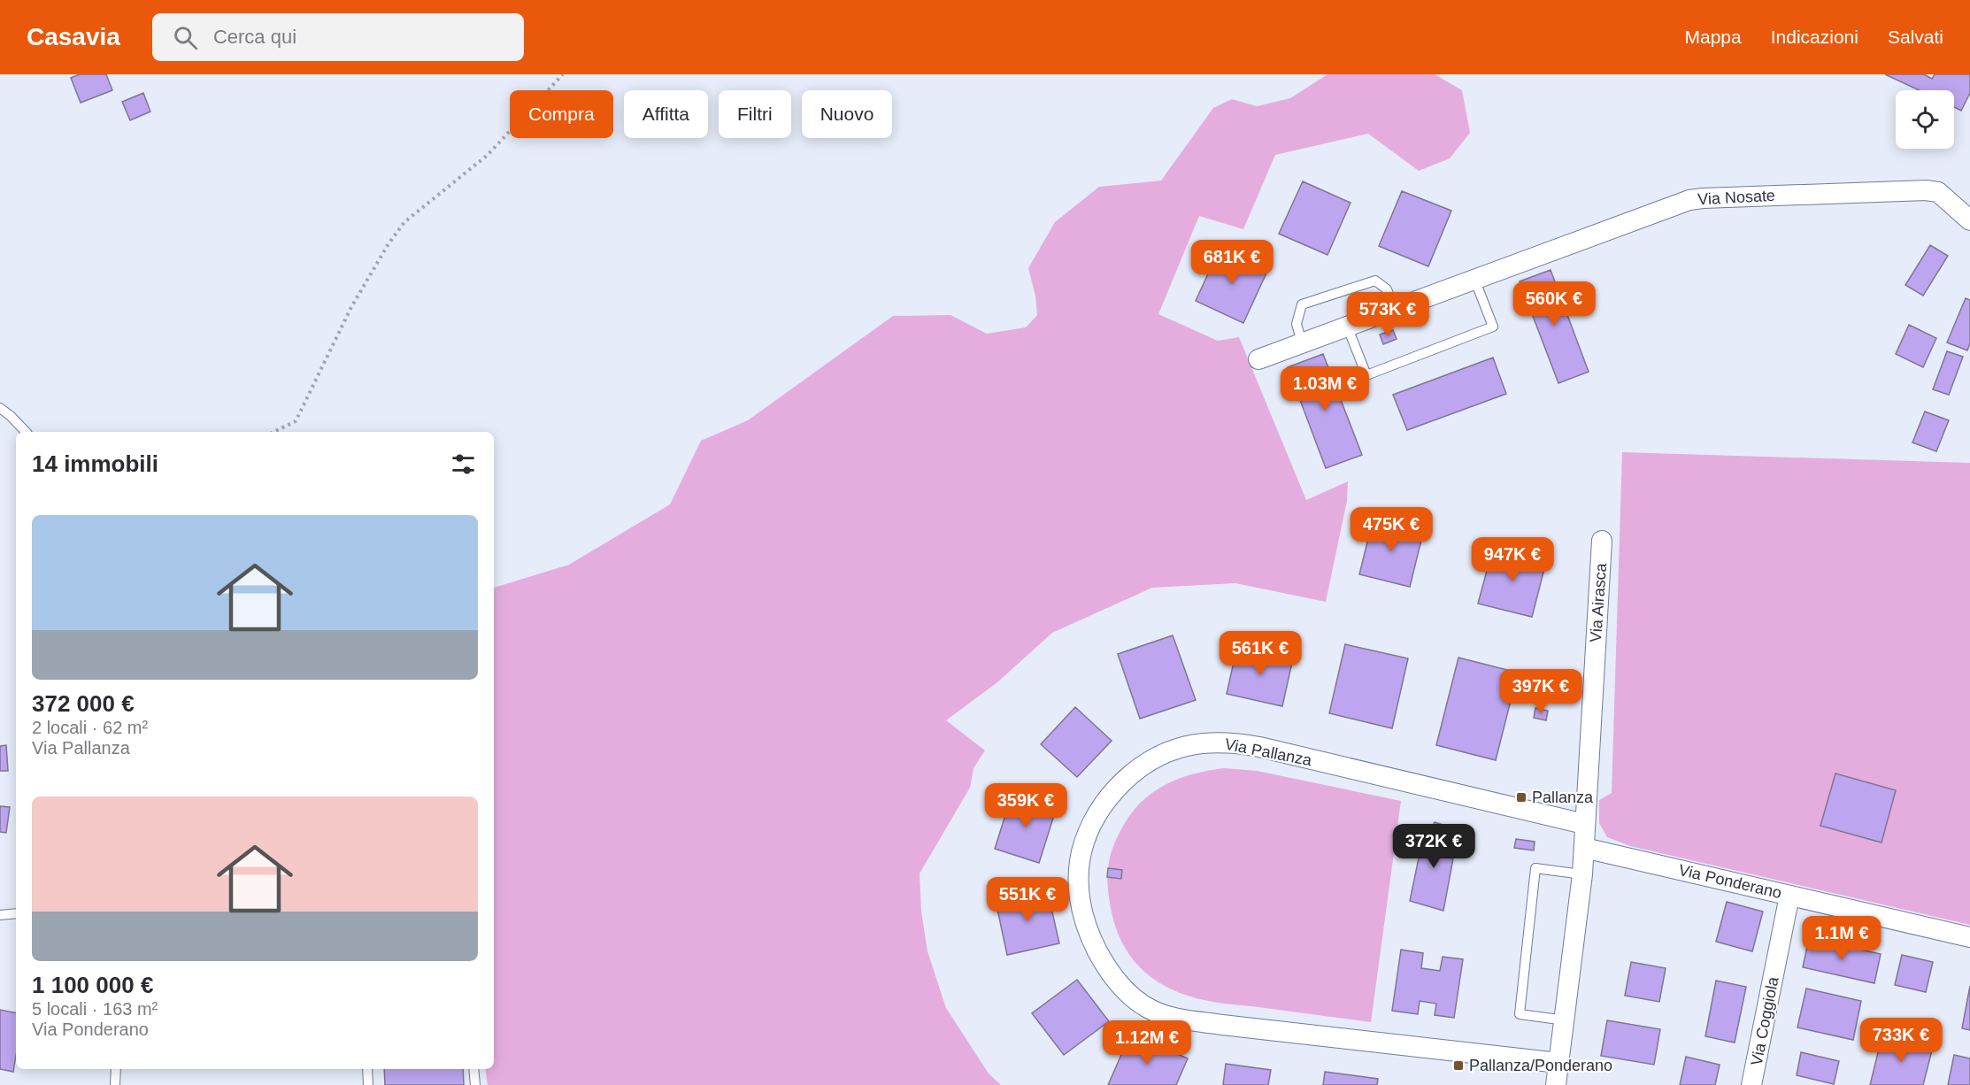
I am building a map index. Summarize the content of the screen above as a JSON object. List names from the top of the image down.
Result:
{
  "streets": {
    "street": [
      "Via Nosate",
      "Via Airasca",
      "Via Pallanza",
      "Via Ponderano",
      "Via Coggiola"
    ]
  },
  "crossings": [
    ["Via Airasca", "Via Pallanza"],
    ["Via Ponderano", "Via Coggiola"]
  ],
  "places": {
    "transit": ["Pallanza", "Pallanza/Ponderano"]
  },
  "page": {
    "header": "Casavia",
    "search": "Cerca qui",
    "nav": ["Mappa", "Indicazioni", "Salvati"],
    "chip": [
      "Compra",
      "Affitta",
      "Filtri",
      "Nuovo"
    ],
    "price": [
      "681K €",
      "560K €",
      "573K €",
      "1.03M €",
      "475K €",
      "947K €",
      "561K €",
      "397K €",
      "359K €",
      "372K €",
      "551K €",
      "1.1M €",
      "733K €",
      "1.12M €"
    ],
    "heading": "14 immobili",
    "list": [
      {
        "name": "372 000 €",
        "note": "2 locali · 62 m² · Via Pallanza"
      },
      {
        "name": "1 100 000 €",
        "note": "5 locali · 163 m² · Via Ponderano"
      }
    ]
  }
}
